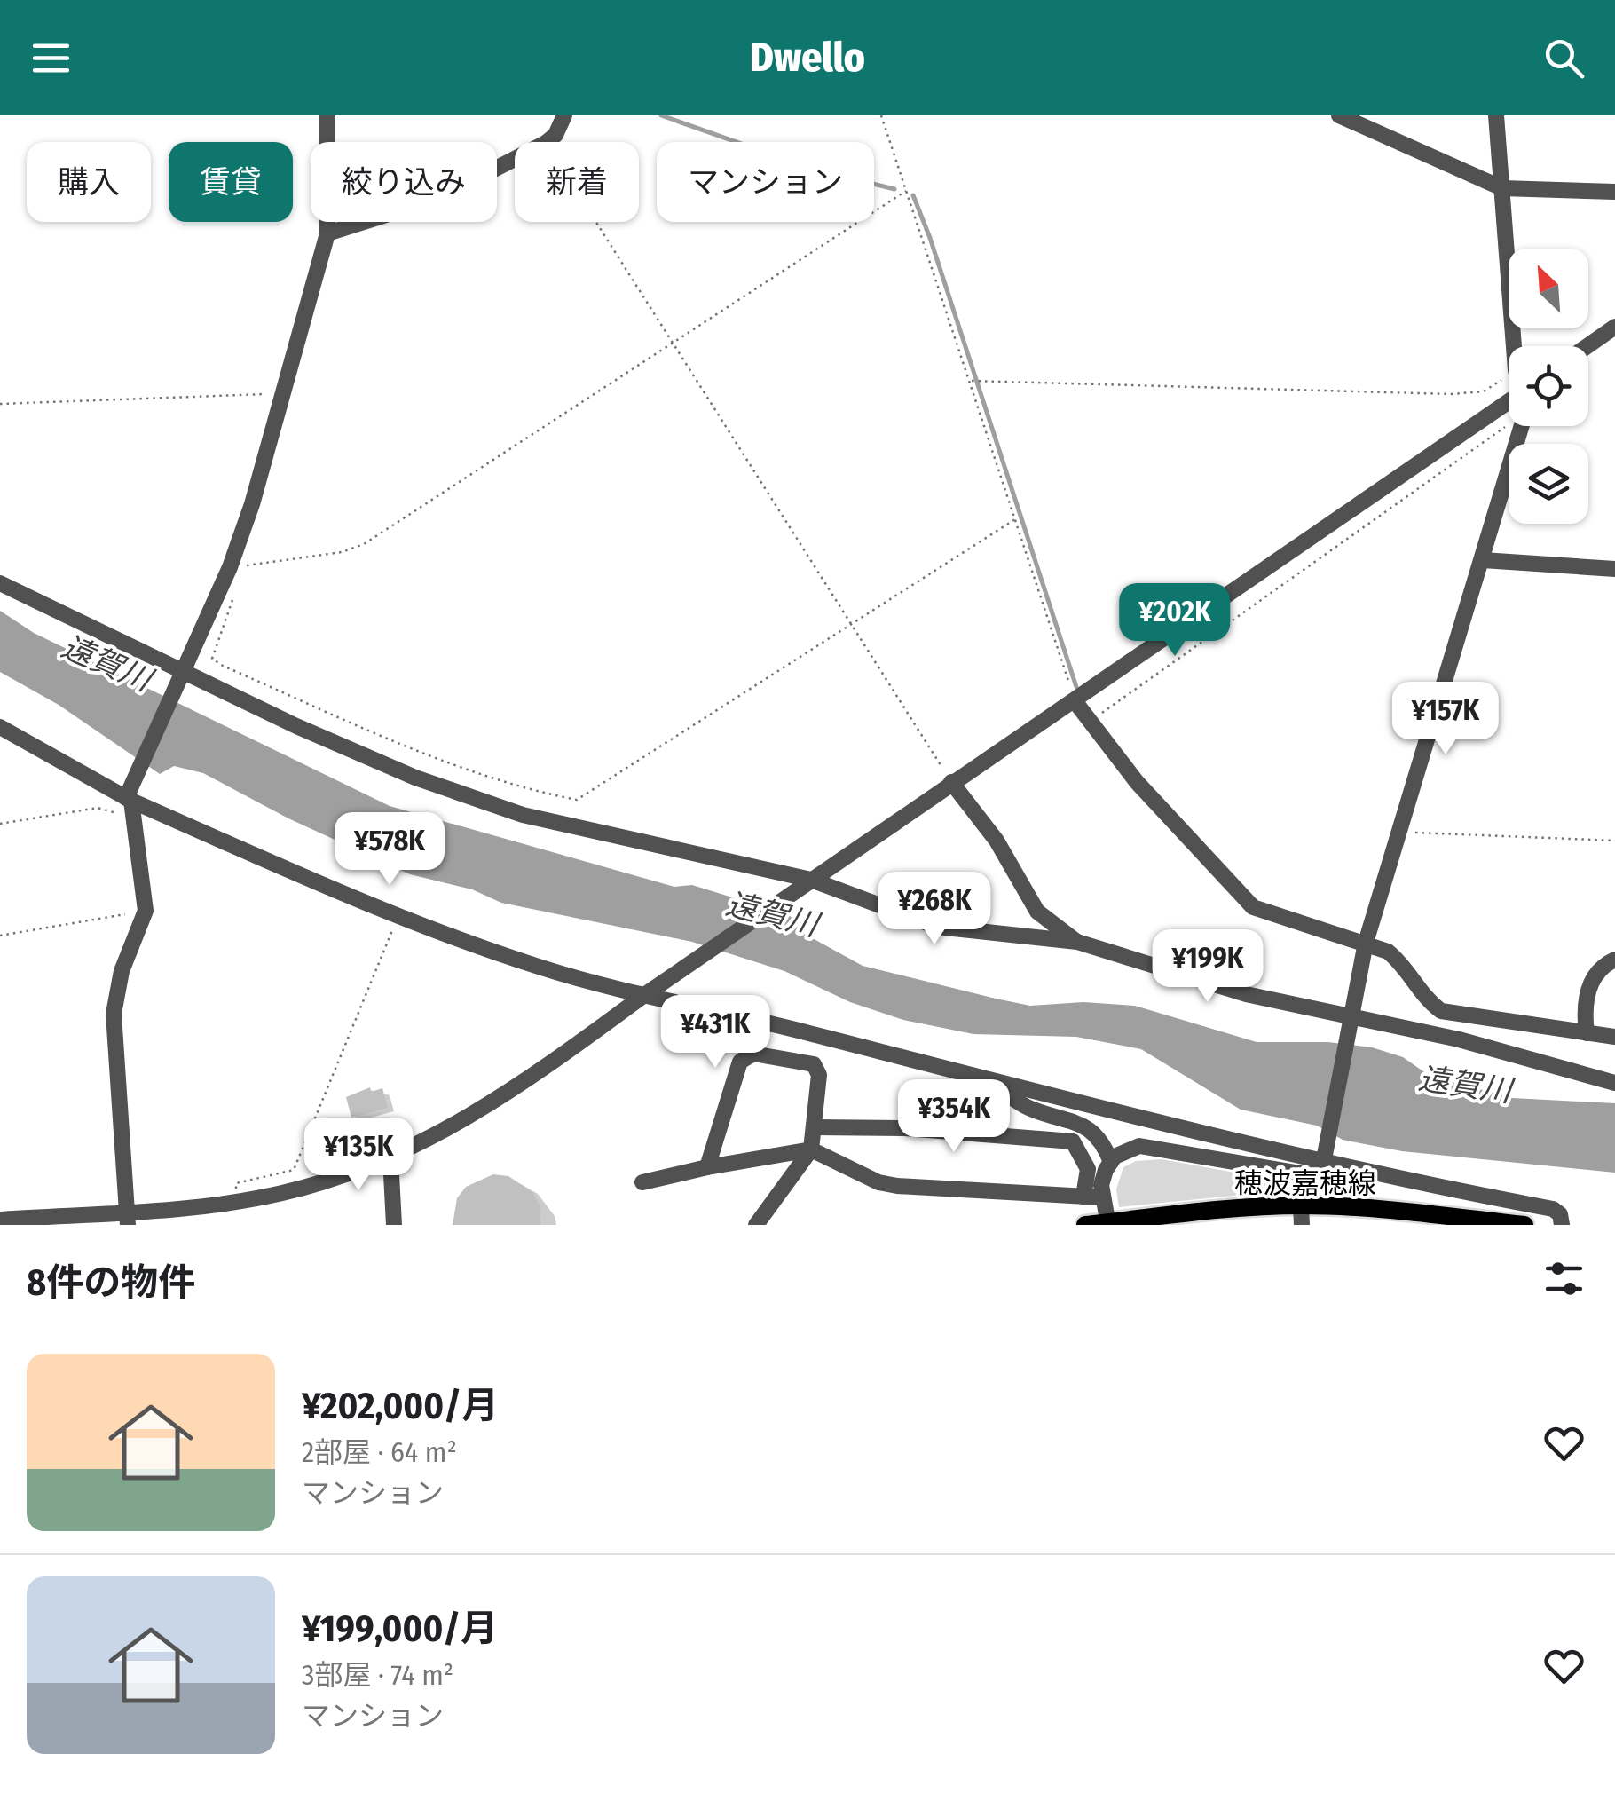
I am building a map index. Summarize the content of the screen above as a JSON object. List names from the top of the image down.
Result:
{
  "streets": {
    "main road": ["穂波嘉穂線"]
  },
  "water": ["遠賀川"],
  "north": "top left",
  "page": {
    "header": "Dwello",
    "chip": [
      "購入",
      "賃貸",
      "絞り込み",
      "新着",
      "マンション"
    ],
    "price": [
      "¥202K",
      "¥157K",
      "¥578K",
      "¥268K",
      "¥199K",
      "¥431K",
      "¥354K",
      "¥135K"
    ],
    "heading": "8件の物件",
    "list": [
      {
        "name": "¥202,000/月",
        "note": "2部屋 · 64 m² · マンション"
      },
      {
        "name": "¥199,000/月",
        "note": "3部屋 · 74 m² · マンション"
      }
    ]
  }
}
